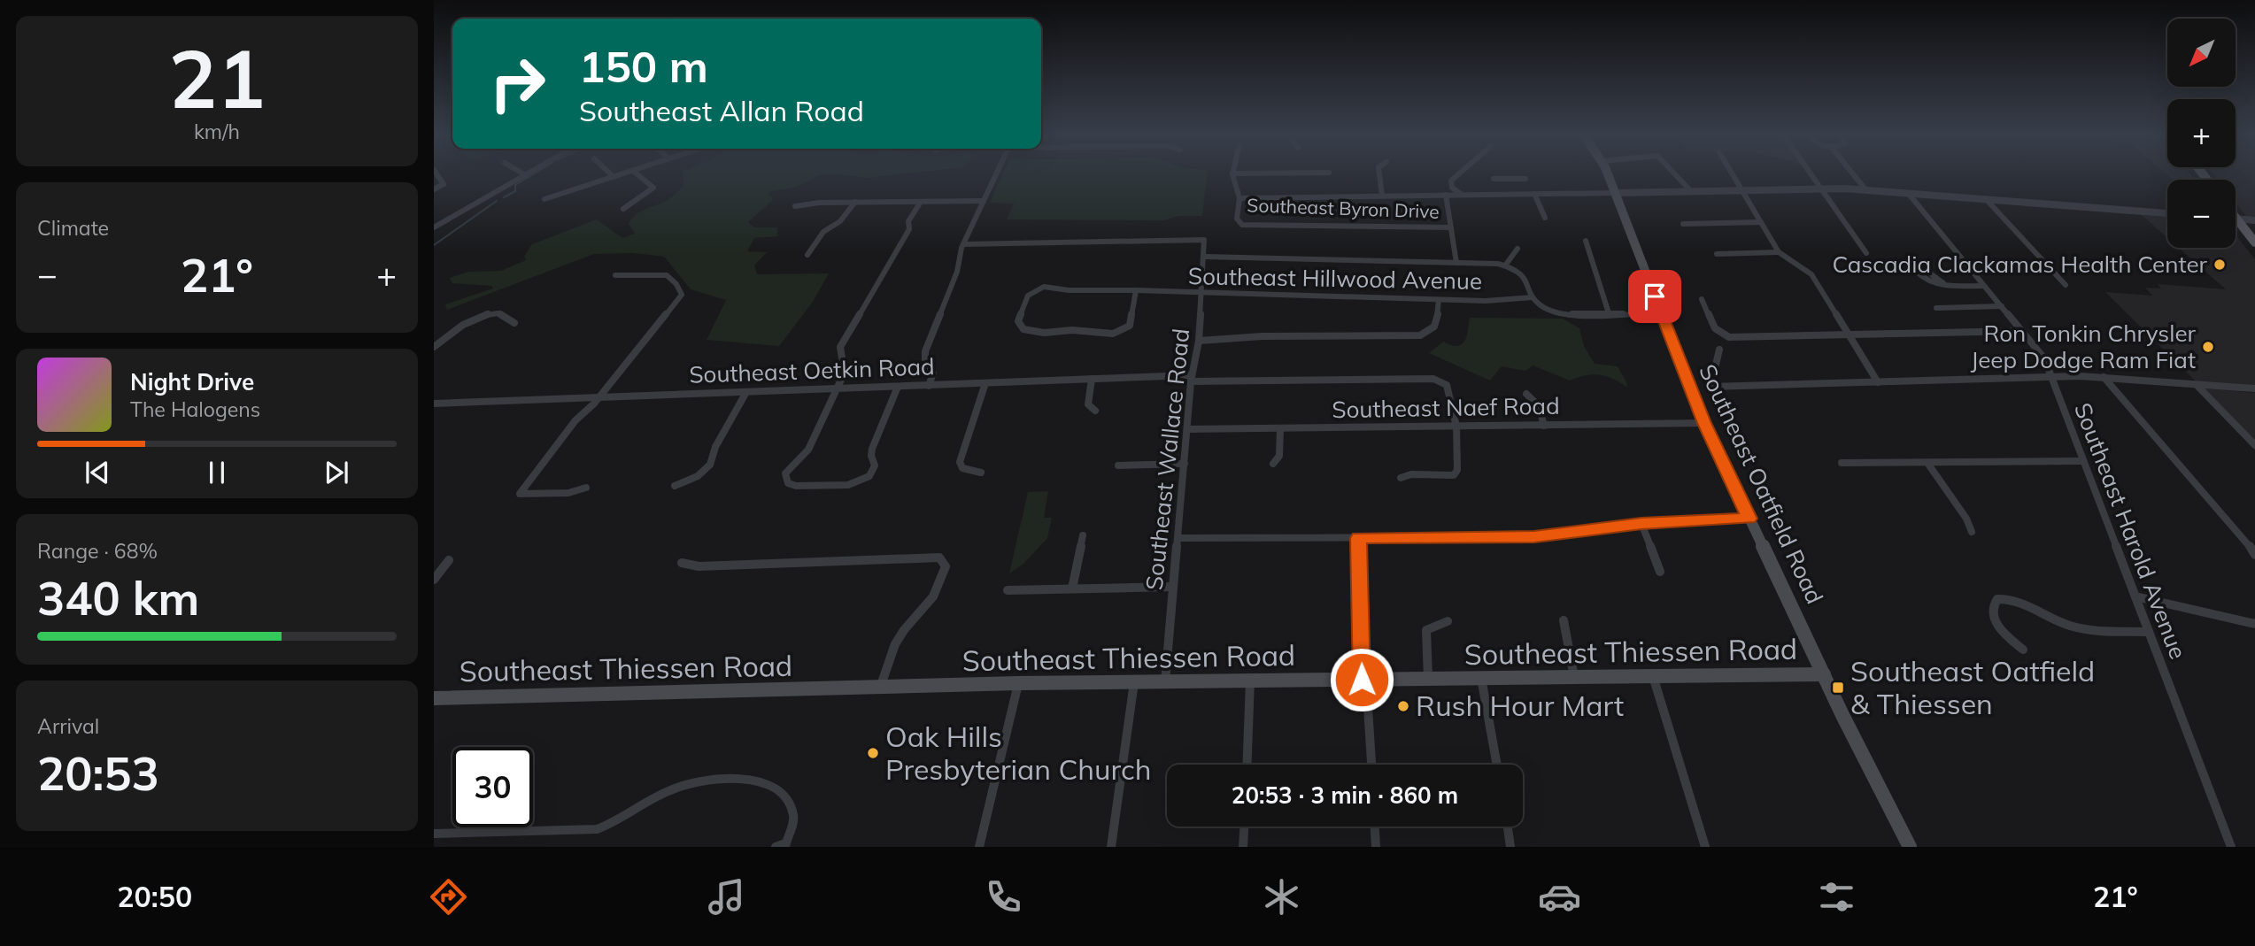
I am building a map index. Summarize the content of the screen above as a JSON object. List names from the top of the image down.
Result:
{
  "streets": {
    "main road": ["Southeast Oatfield Road", "Southeast Thiessen Road"],
    "street": [
      "Southeast Byron Drive",
      "Southeast Hillwood Avenue",
      "Southeast Oetkin Road",
      "Southeast Naef Road",
      "Southeast Wallace Road",
      "Southeast Harold Avenue"
    ]
  },
  "crossings": [
    ["Southeast Hillwood Avenue", "Southeast Wallace Road"],
    ["Southeast Oetkin Road", "Southeast Naef Road"],
    ["Southeast Oetkin Road", "Southeast Wallace Road"],
    ["Southeast Naef Road", "Southeast Wallace Road"],
    ["Southeast Naef Road", "Southeast Oatfield Road"],
    ["Southeast Wallace Road", "Southeast Thiessen Road"],
    ["Southeast Oatfield Road", "Southeast Thiessen Road"]
  ],
  "places": {
    "other": [
      "Cascadia Clackamas Health Center",
      "Ron Tonkin Chrysler Jeep Dodge Ram Fiat",
      "Rush Hour Mart",
      "Oak Hills Presbyterian Church"
    ],
    "transit": ["Southeast Oatfield & Thiessen"]
  },
  "north": "bottom left",
  "page": {
    "tile": [
      ["21", "km/h"],
      "Climate",
      ["Range · 68%", "340 km"],
      ["Arrival", "20:53"]
    ],
    "map_buttons": ["+", "−"],
    "turn": ["150 m", "Southeast Allan Road"],
    "heat": ["−", "21°", "+"],
    "song": ["Night Drive", "The Halogens"],
    "limit": "30",
    "trip": "20:53 · 3 min · 860 m",
    "tabs": ["20:50", "21°"]
  }
}
